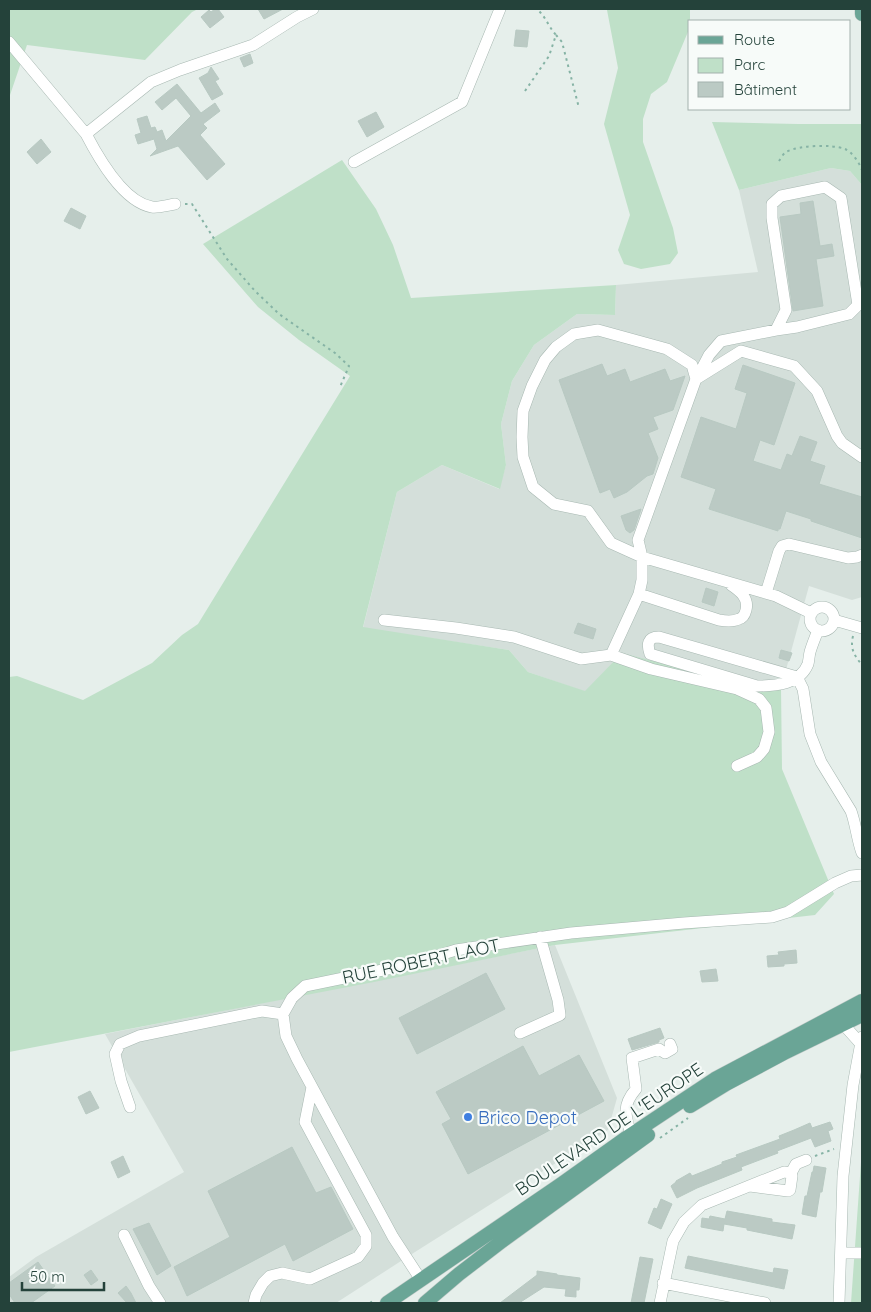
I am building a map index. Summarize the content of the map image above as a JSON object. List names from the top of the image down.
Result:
{
  "streets": {
    "main road": ["BOULEVARD DE L'EUROPE"],
    "street": ["RUE ROBERT LAOT"]
  },
  "places": ["Brico Depot"],
  "legend": ["Route", "Parc", "Bâtiment"],
  "scale_bar": "50 m"
}
